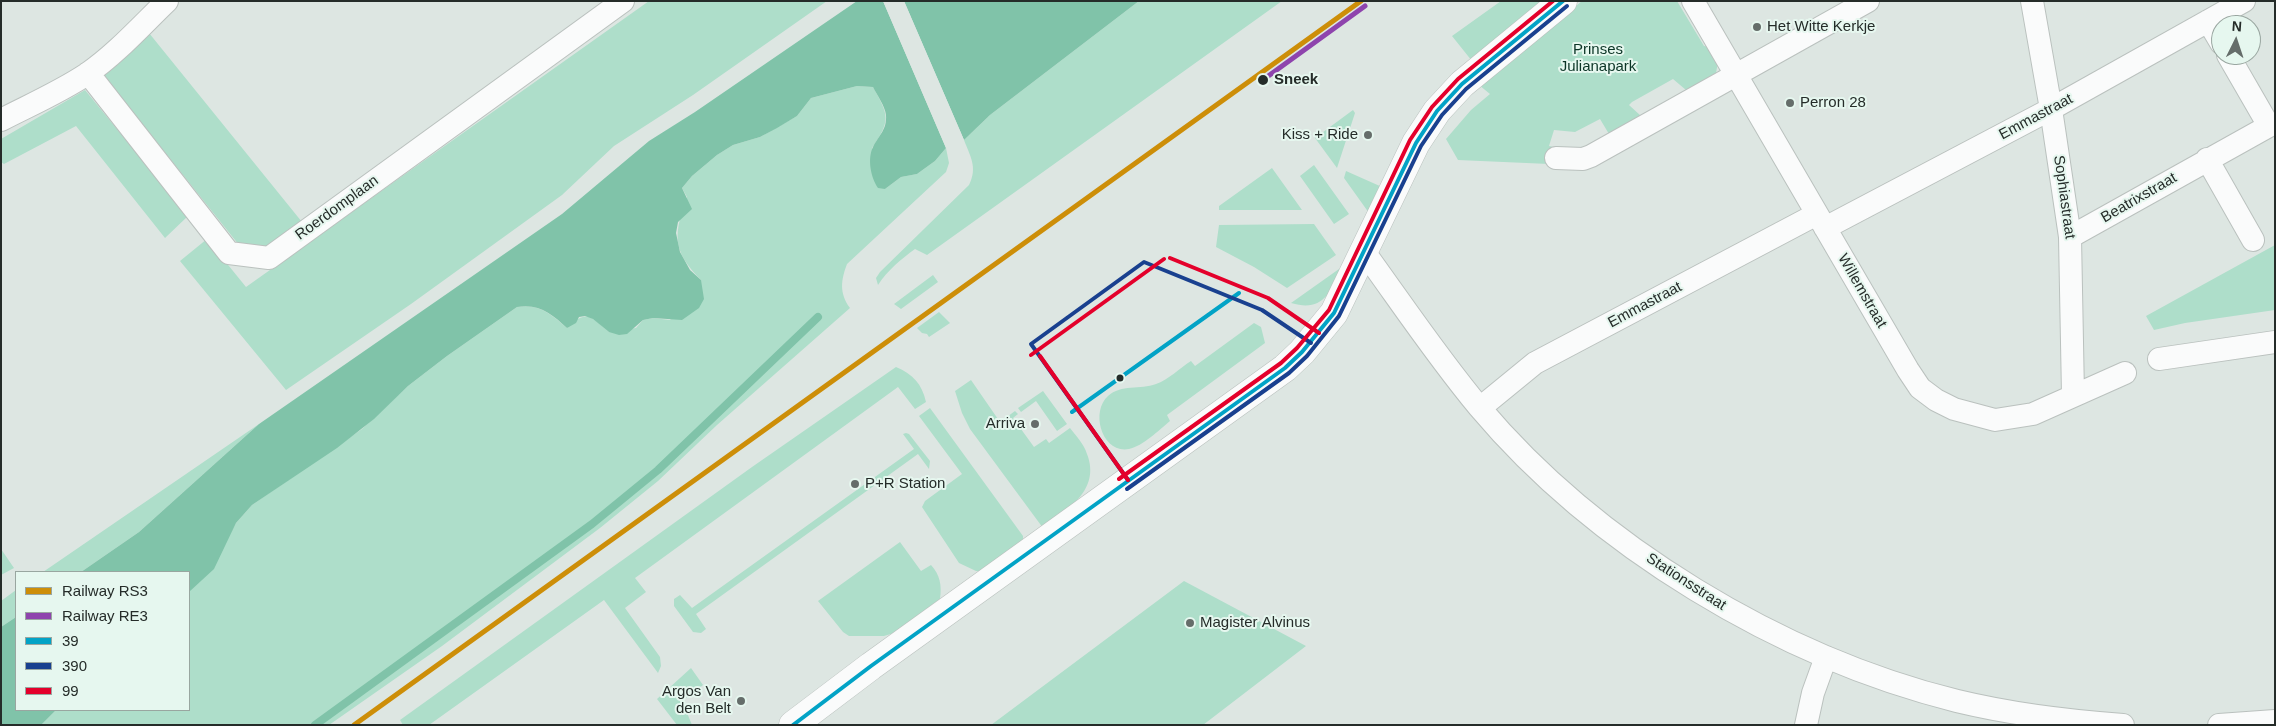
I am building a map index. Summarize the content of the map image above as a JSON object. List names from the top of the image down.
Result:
{
  "streets": {
    "street": [
      "Emmastraat",
      "Sophiastraat",
      "Beatrixstraat",
      "Roerdomplaan",
      "Willemstraat",
      "Stationsstraat"
    ]
  },
  "crossings": [
    ["Emmastraat", "Sophiastraat"],
    ["Emmastraat", "Willemstraat"],
    ["Emmastraat", "Stationsstraat"],
    ["Sophiastraat", "Beatrixstraat"],
    ["Sophiastraat", "Willemstraat"]
  ],
  "parks": ["Prinses Julianapark"],
  "places": [
    "Het Witte Kerkje",
    "Sneek",
    "Perron 28",
    "Kiss + Ride",
    "Arriva",
    "P+R Station",
    "Magister Alvinus",
    "Argos Van den Belt"
  ],
  "lines": [
    "rail line RS3",
    "transit line 39",
    "transit line 99",
    "rail line RE3",
    "transit line 390"
  ],
  "legend": [
    "Railway RS3",
    "Railway RE3",
    "39",
    "390",
    "99"
  ],
  "north": "top"
}
